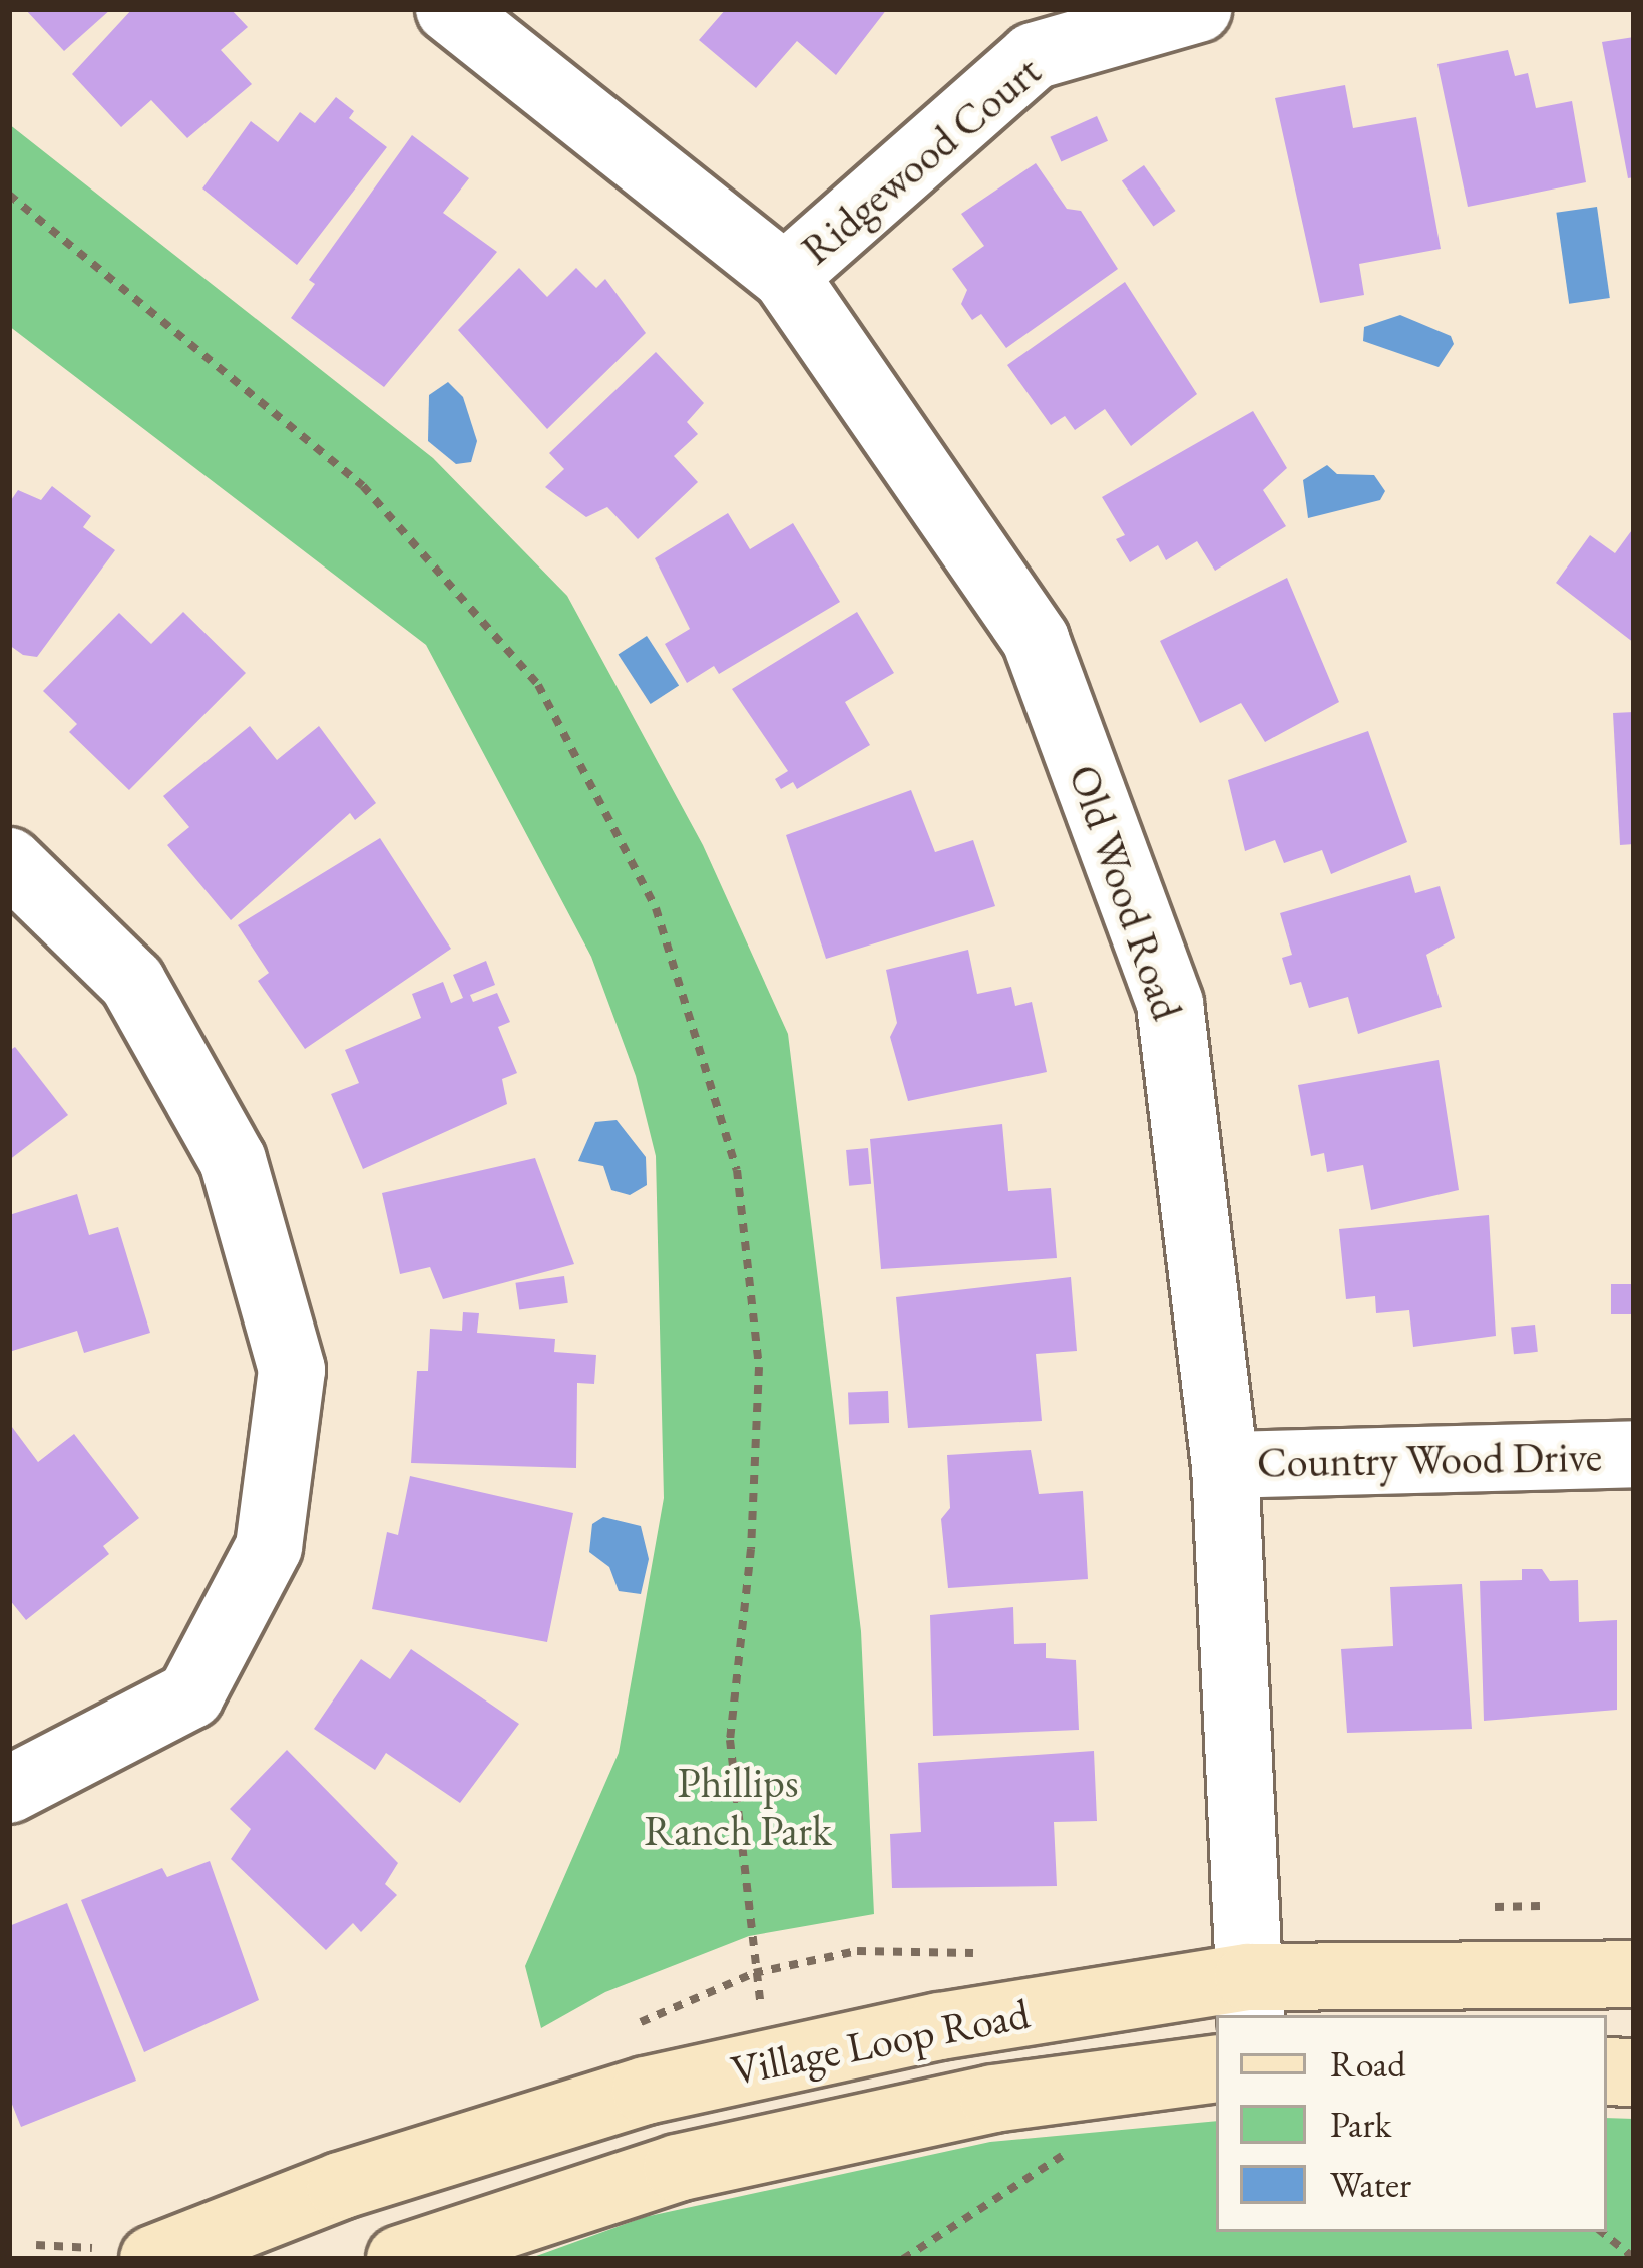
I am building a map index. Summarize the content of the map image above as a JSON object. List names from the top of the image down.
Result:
{
  "streets": {
    "main road": ["Village Loop Road"],
    "street": ["Ridgewood Court", "Old Wood Road", "Country Wood Drive"]
  },
  "crossings": [
    ["Ridgewood Court", "Old Wood Road"],
    ["Old Wood Road", "Country Wood Drive"],
    ["Old Wood Road", "Village Loop Road"]
  ],
  "parks": ["Phillips Ranch Park"],
  "legend": ["Road", "Park", "Water"]
}
